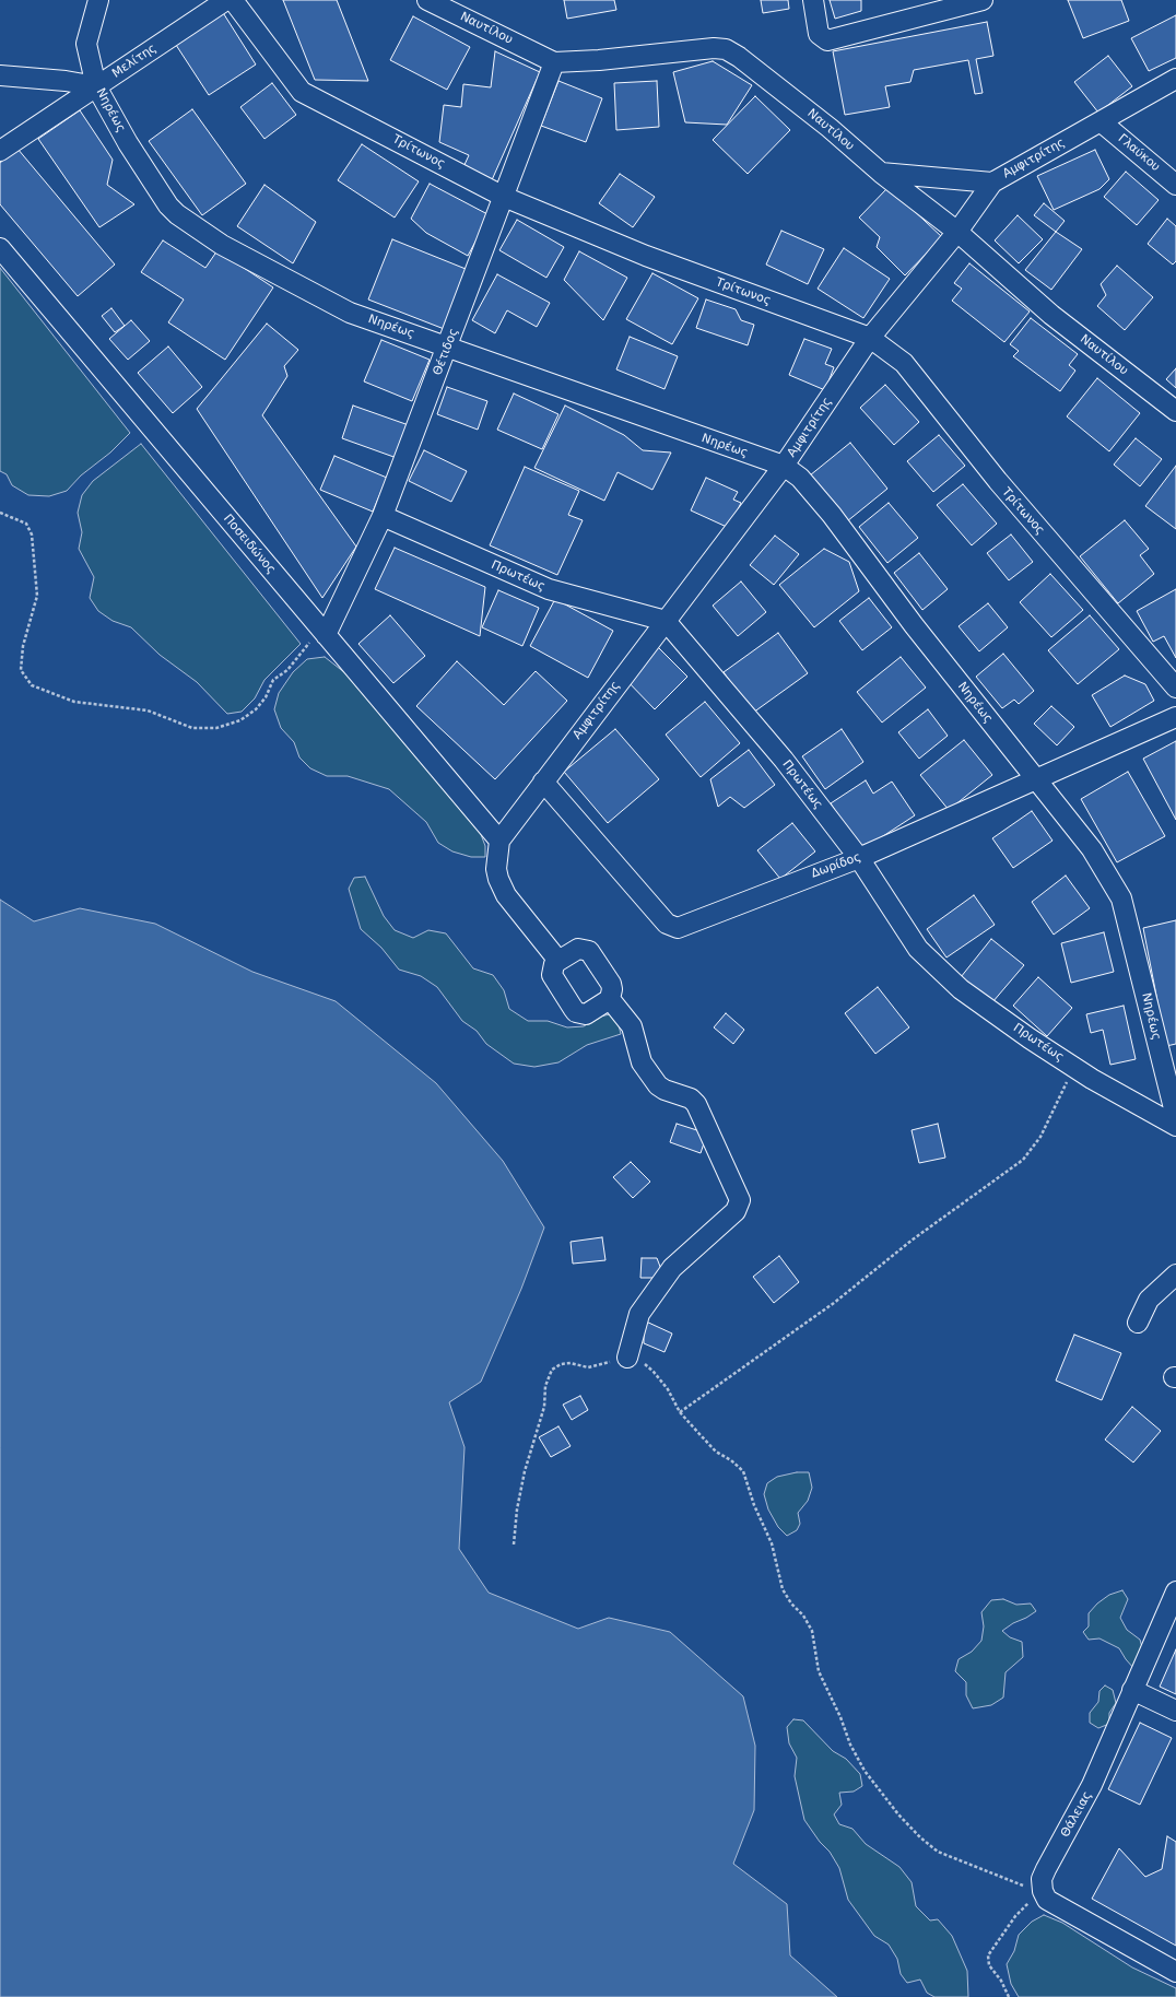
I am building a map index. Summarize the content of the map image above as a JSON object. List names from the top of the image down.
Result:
{
  "streets": {
    "street": [
      "Ναυτίλου",
      "Μελίτης",
      "Νηρέως",
      "Τρίτωνος",
      "Γλαύκου",
      "Αμφιτρίτης",
      "Θέτιδος",
      "Ποσειδώνος",
      "Πρωτέως",
      "Δωρίδος",
      "Θάλειας"
    ]
  },
  "crossings": [
    ["Ναυτίλου", "Αμφιτρίτης"],
    ["Ναυτίλου", "Θέτιδος"],
    ["Μελίτης", "Νηρέως"],
    ["Νηρέως", "Αμφιτρίτης"],
    ["Νηρέως", "Θέτιδος"],
    ["Νηρέως", "Δωρίδος"],
    ["Τρίτωνος", "Αμφιτρίτης"],
    ["Τρίτωνος", "Θέτιδος"],
    ["Γλαύκου", "Αμφιτρίτης"],
    ["Αμφιτρίτης", "Ποσειδώνος"],
    ["Αμφιτρίτης", "Πρωτέως"],
    ["Αμφιτρίτης", "Δωρίδος"],
    ["Θέτιδος", "Ποσειδώνος"],
    ["Θέτιδος", "Πρωτέως"],
    ["Πρωτέως", "Δωρίδος"]
  ]
}
